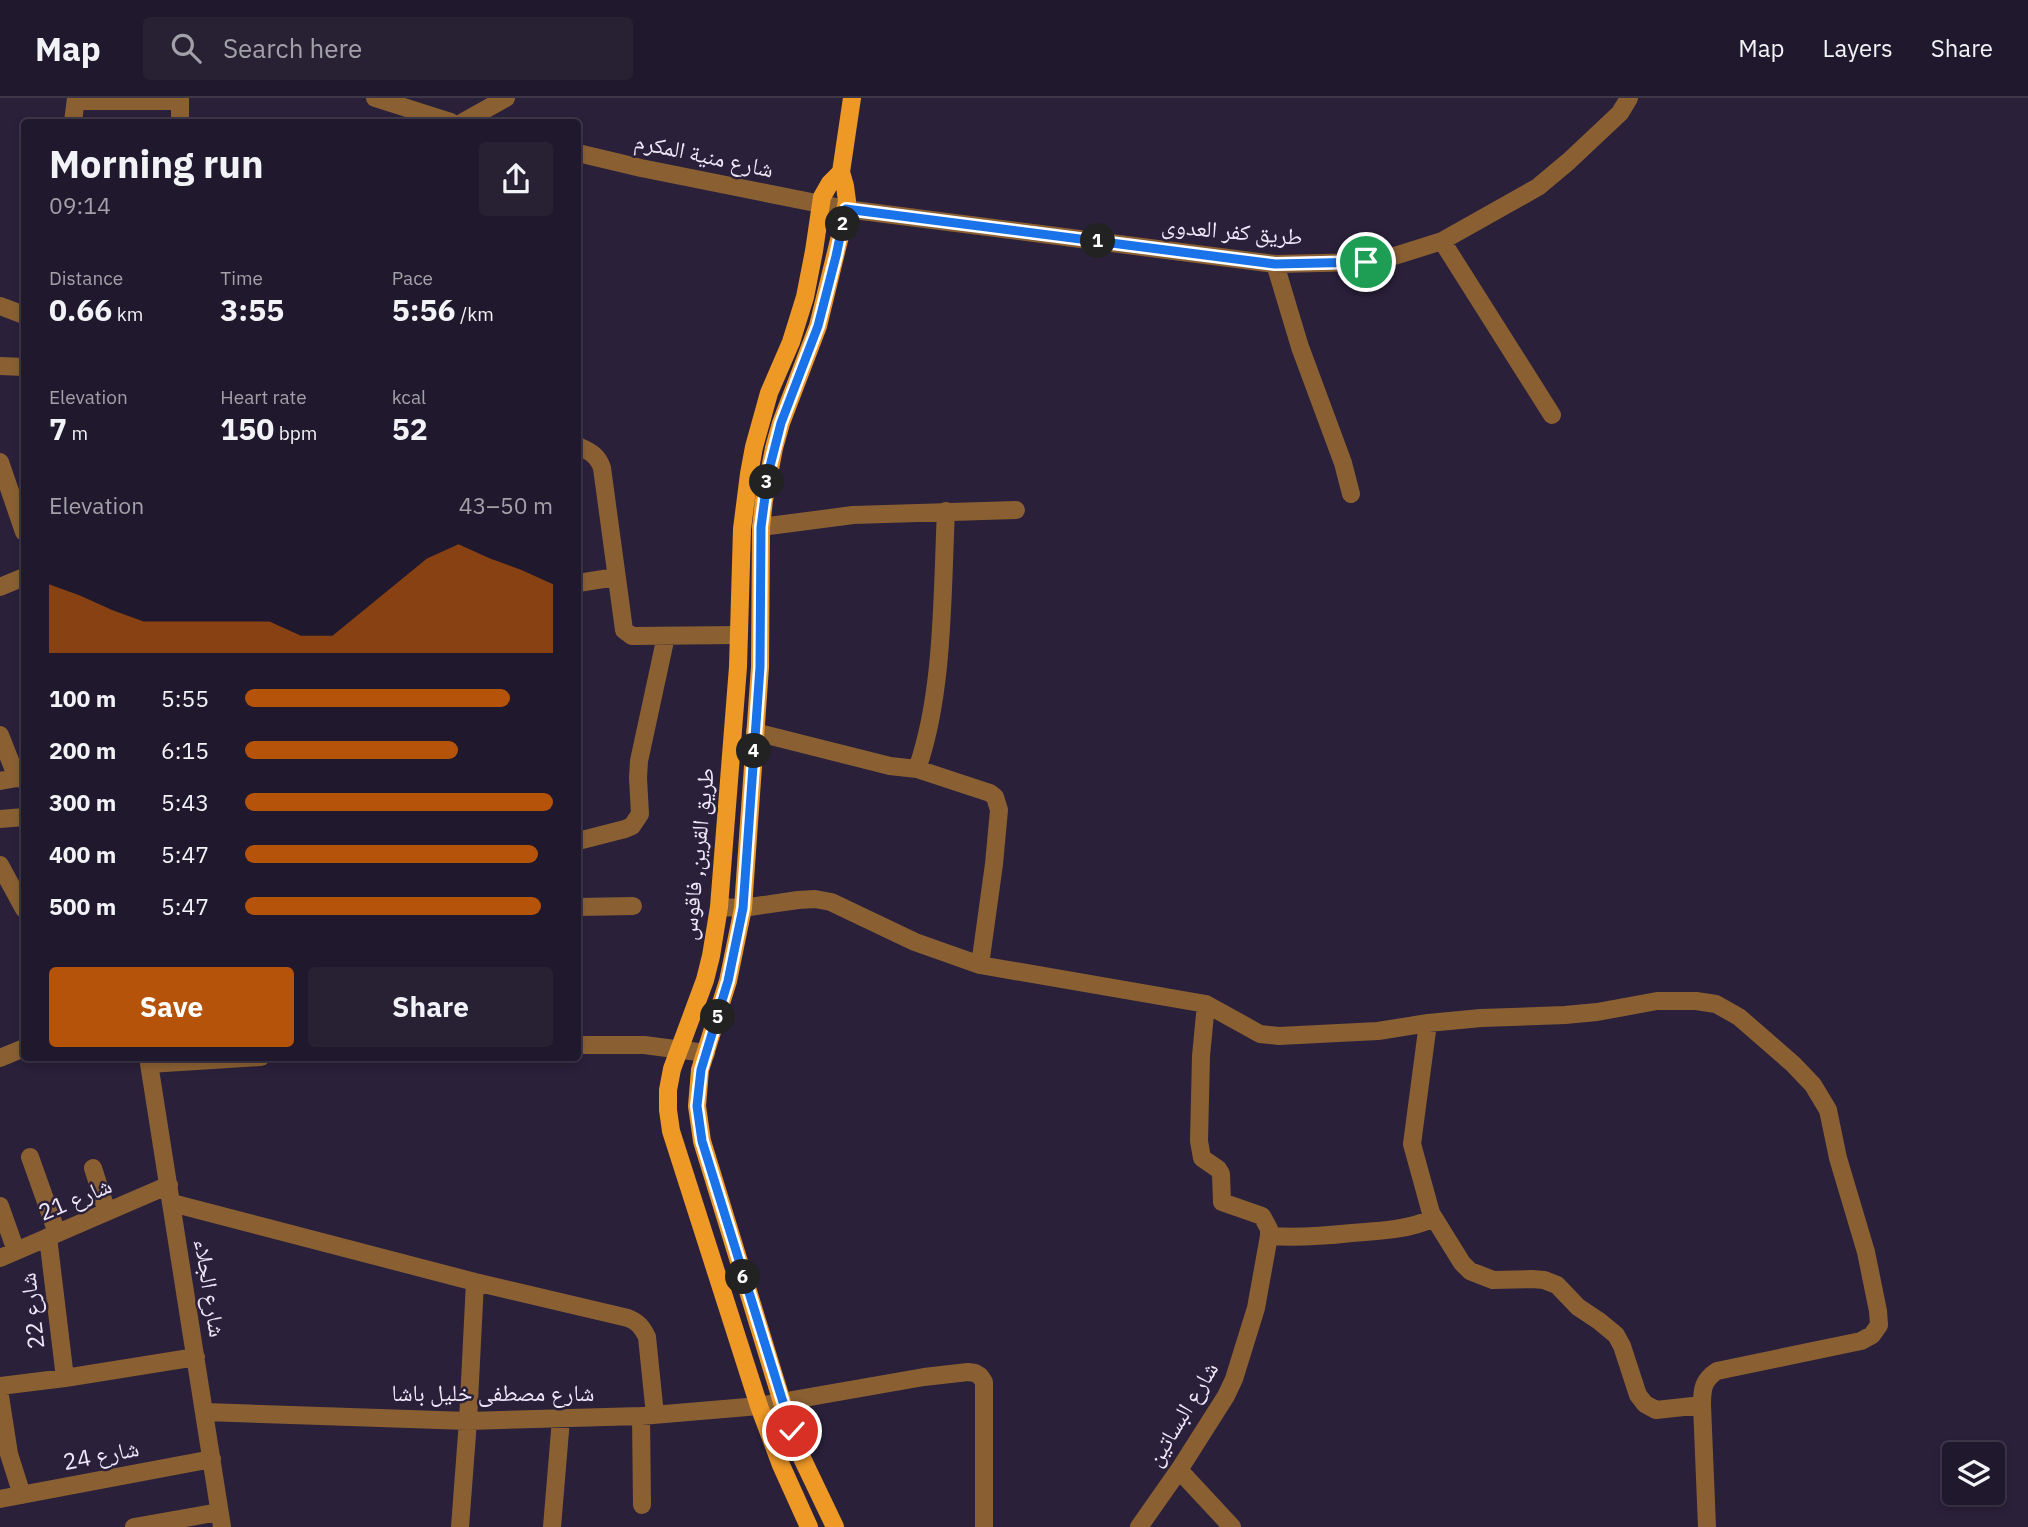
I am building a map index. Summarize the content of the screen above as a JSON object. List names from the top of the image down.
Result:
{
  "streets": {
    "main road": ["طريق القرين, فاقوس"],
    "street": [
      "شارع منية المكرم",
      "طريق كفر العدوى",
      "شارع 21",
      "شارع الجلاء",
      "شارع 22",
      "شارع مصطفى خليل باشا",
      "شارع البساتين",
      "شارع 24"
    ]
  },
  "crossings": [
    ["شارع منية المكرم", "طريق كفر العدوى"],
    ["شارع منية المكرم", "طريق القرين, فاقوس"],
    ["طريق كفر العدوى", "طريق القرين, فاقوس"],
    ["طريق القرين, فاقوس", "شارع مصطفى خليل باشا"],
    ["شارع 21", "شارع الجلاء"],
    ["شارع 21", "شارع 22"],
    ["شارع الجلاء", "شارع مصطفى خليل باشا"],
    ["شارع الجلاء", "شارع 24"]
  ],
  "page": {
    "header": "Map",
    "search": "Search here",
    "nav": ["Map", "Layers", "Share"],
    "heading": ["Morning run", "09:14"],
    "pins": [
      "2",
      "1",
      "3",
      "4",
      "5",
      "6"
    ],
    "stats": [
      ["Distance", "0.66 km"],
      ["Time", "3:55"],
      ["Pace", "5:56 /km"],
      ["Elevation", "7 m"],
      ["Heart rate", "150 bpm"],
      ["kcal", "52"]
    ],
    "chart": ["Elevation", "43–50 m"],
    "list": [
      {
        "name": "100 m",
        "note": "5:55"
      },
      {
        "name": "200 m",
        "note": "6:15"
      },
      {
        "name": "300 m",
        "note": "5:43"
      },
      {
        "name": "400 m",
        "note": "5:47"
      },
      {
        "name": "500 m",
        "note": "5:47"
      }
    ],
    "buttons": ["Save", "Share"]
  }
}
